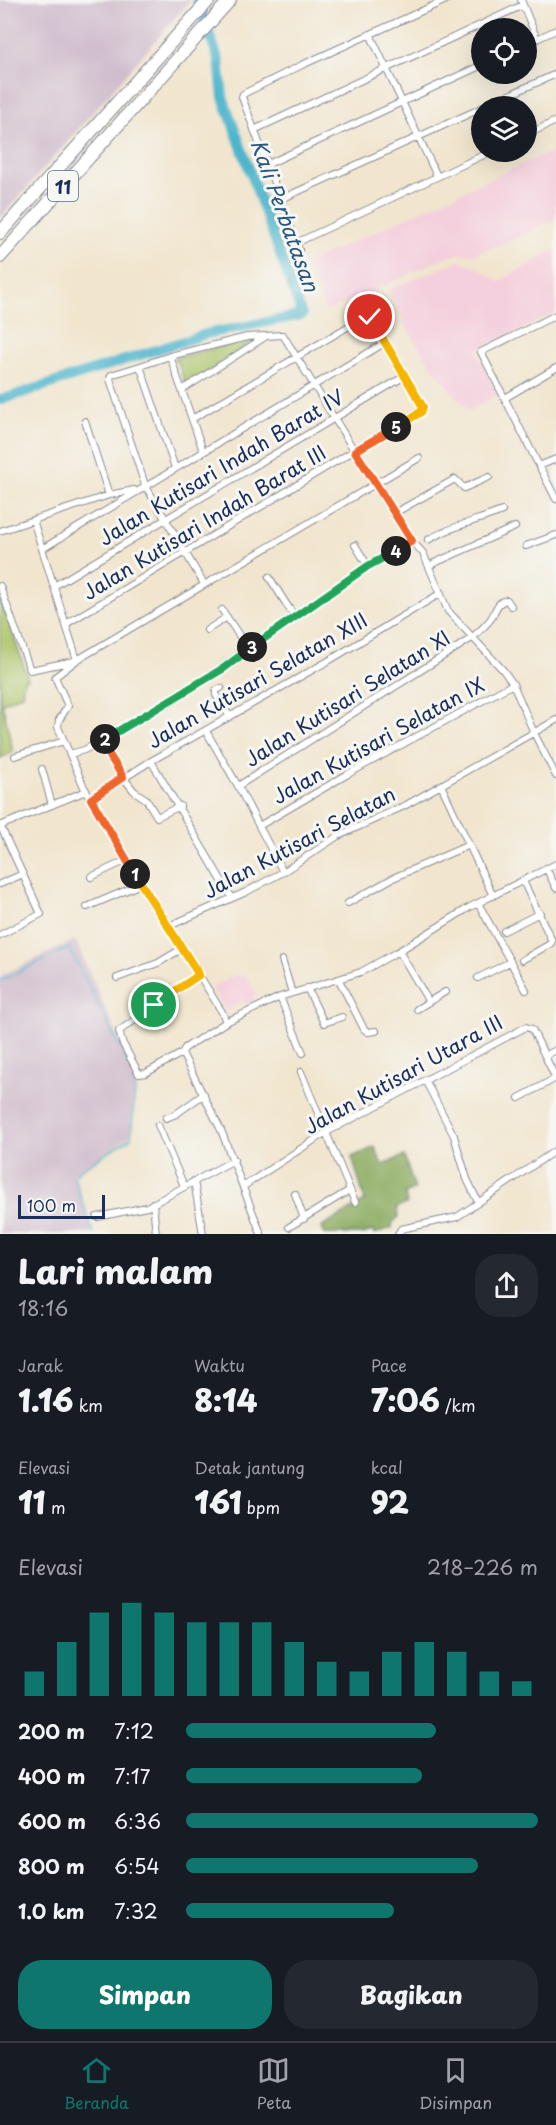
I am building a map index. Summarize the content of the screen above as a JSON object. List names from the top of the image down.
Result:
{
  "streets": {
    "highway": ["11"],
    "street": [
      "Jalan Kutisari Indah Barat IV",
      "Jalan Kutisari Indah Barat III",
      "Jalan Kutisari Selatan XIII",
      "Jalan Kutisari Selatan XI",
      "Jalan Kutisari Selatan IX",
      "Jalan Kutisari Selatan",
      "Jalan Kutisari Utara III"
    ]
  },
  "crossings": [
    ["Jalan Kutisari Indah Barat IV", "Jalan Kutisari Indah Barat III"]
  ],
  "water": ["Kali Perbatasan"],
  "scale_bar": "100 m",
  "page": {
    "pins": [
      "5",
      "4",
      "3",
      "2",
      "1"
    ],
    "scale": "100 m",
    "heading": ["Lari malam", "18:16"],
    "stats": [
      ["Jarak", "1.16 km"],
      ["Waktu", "8:14"],
      ["Pace", "7:06 /km"],
      ["Elevasi", "11 m"],
      ["Detak jantung", "161 bpm"],
      ["kcal", "92"]
    ],
    "chart": ["Elevasi", "218–226 m"],
    "list": [
      {
        "name": "200 m",
        "note": "7:12"
      },
      {
        "name": "400 m",
        "note": "7:17"
      },
      {
        "name": "600 m",
        "note": "6:36"
      },
      {
        "name": "800 m",
        "note": "6:54"
      },
      {
        "name": "1.0 km",
        "note": "7:32"
      }
    ],
    "buttons": ["Simpan", "Bagikan"],
    "tabs": ["Beranda", "Peta", "Disimpan"]
  }
}
